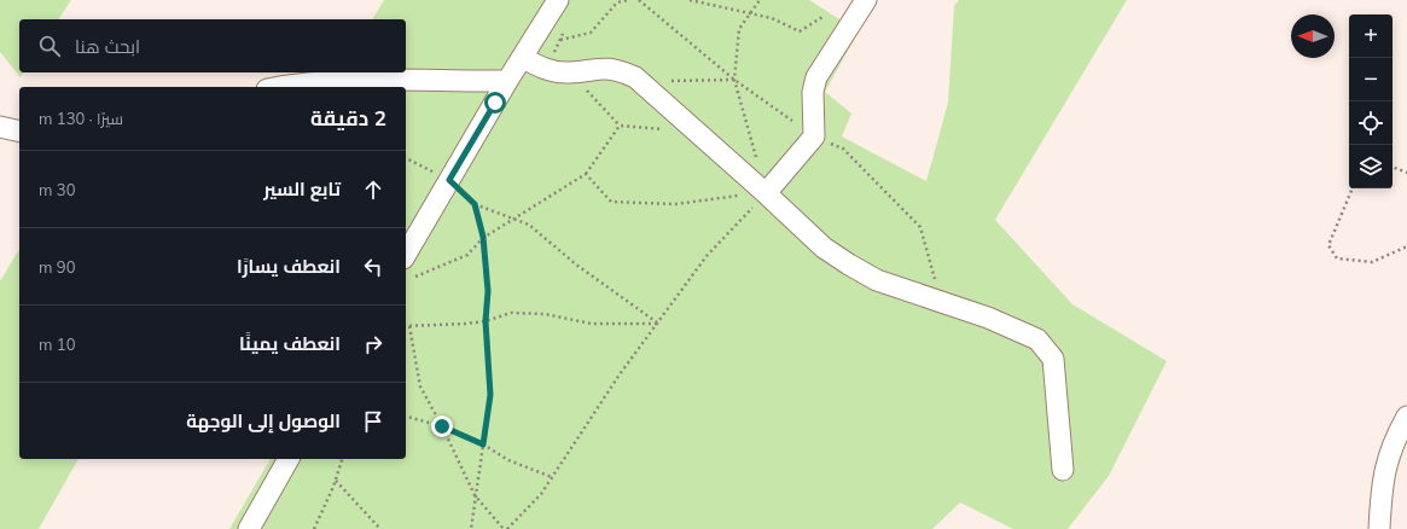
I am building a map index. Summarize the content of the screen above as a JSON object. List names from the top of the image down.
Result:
{
  "north": "left",
  "page": {
    "map_buttons": ["+", "−"],
    "search": "ابحث هنا",
    "heading": ["2 دقيقة", "سيرًا · 130 m"],
    "list": [
      ["تابع السير", "30 m"],
      ["انعطف يسارًا", "90 m"],
      ["انعطف يمينًا", "10 m"],
      "الوصول إلى الوجهة"
    ]
  }
}
